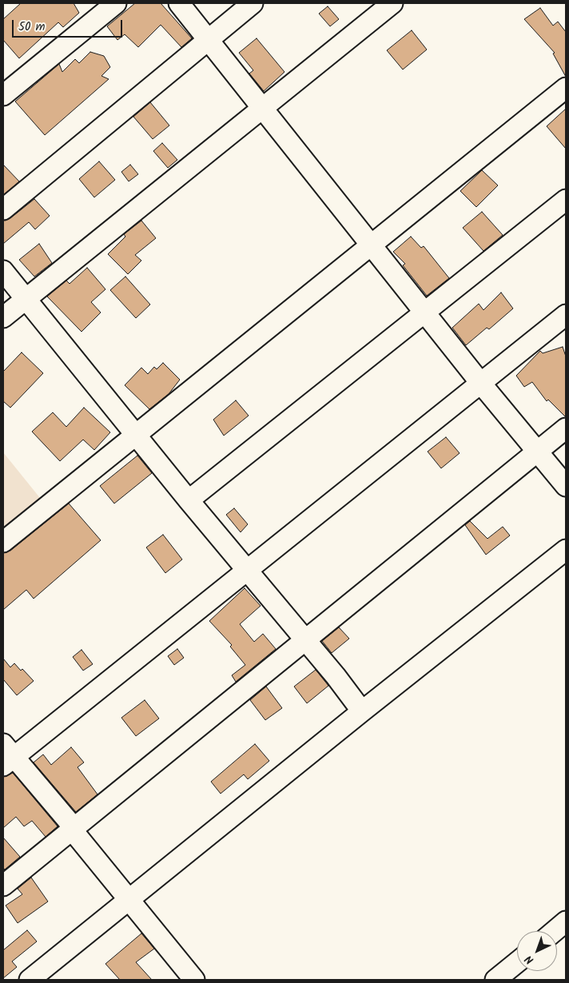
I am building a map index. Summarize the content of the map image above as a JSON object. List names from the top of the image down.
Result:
{
  "scale_bar": "50 m",
  "north": "bottom left"
}
